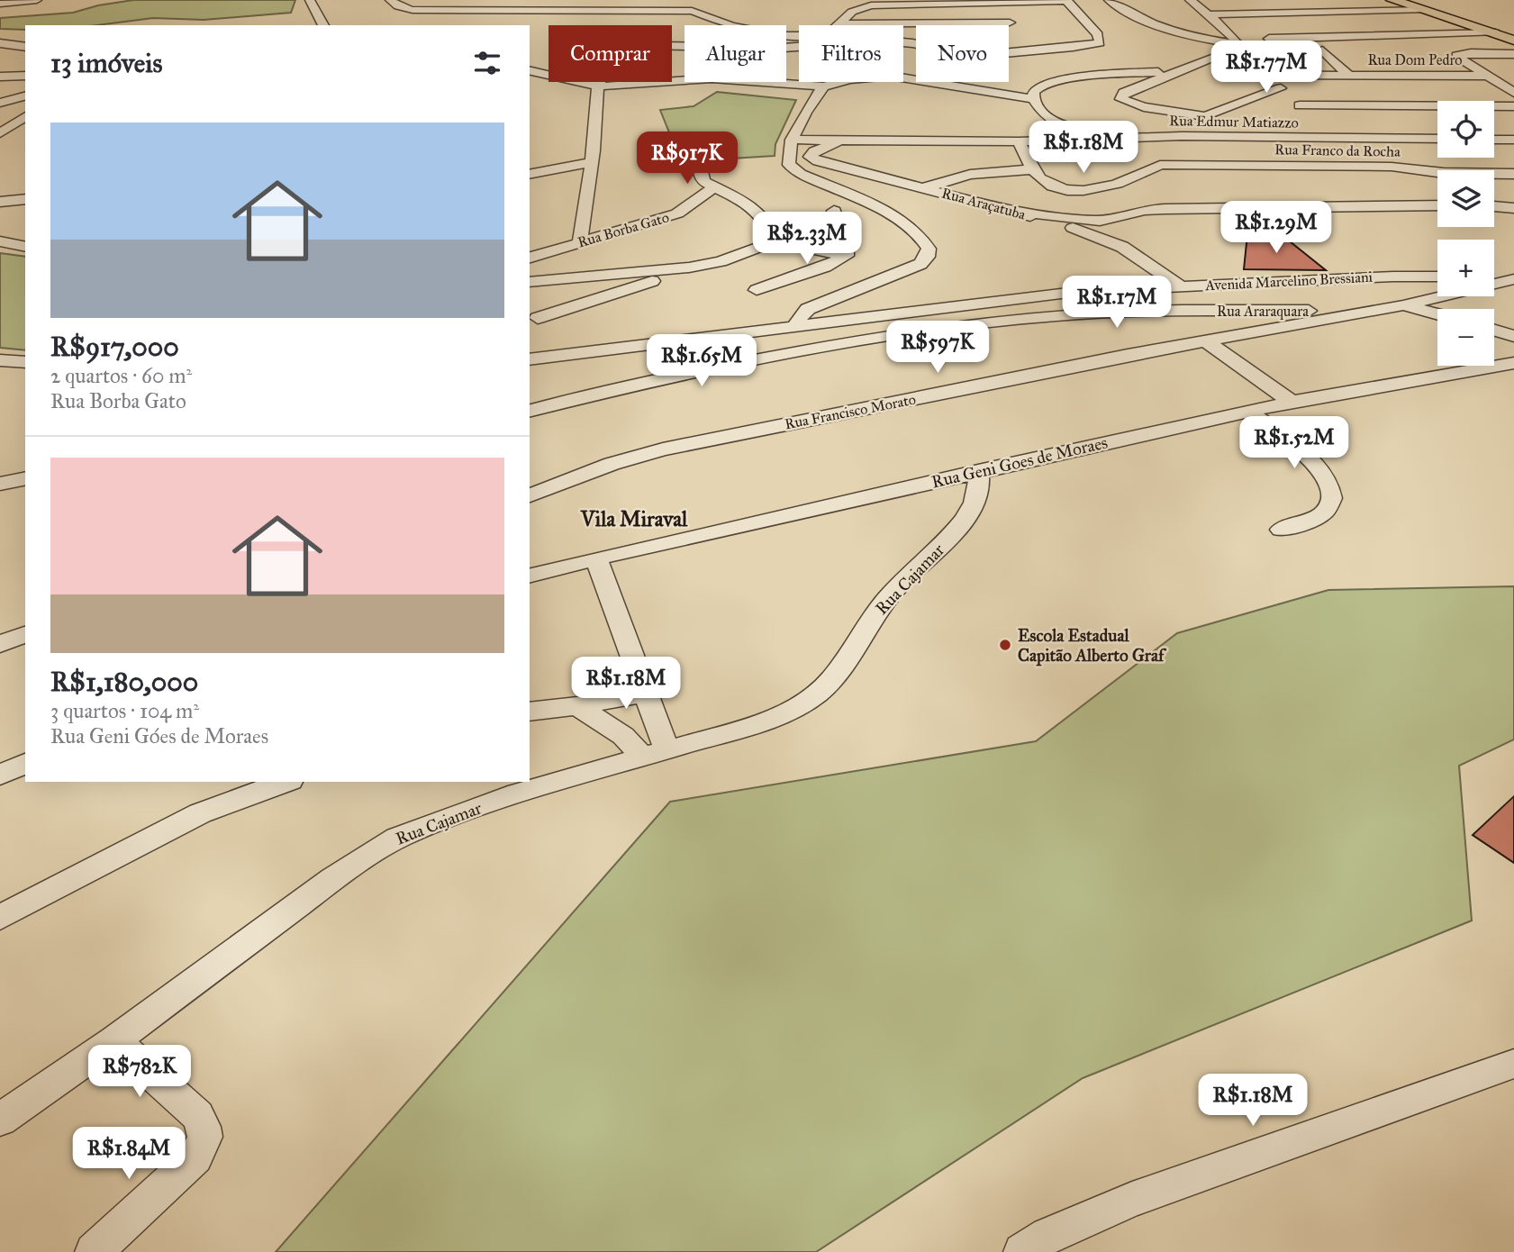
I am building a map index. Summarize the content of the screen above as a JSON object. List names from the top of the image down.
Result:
{
  "streets": {
    "street": [
      "Rua Dom Pedro",
      "Rua Edmur Matiazzo",
      "Rua Franco da Rocha",
      "Rua Araçatuba",
      "Rua Borba Gato",
      "Avenida Marcelino Bressiani",
      "Rua Araraquara",
      "Rua Francisco Morato",
      "Rua Geni Goes de Moraes",
      "Rua Cajamar"
    ]
  },
  "crossings": [
    ["Rua Edmur Matiazzo", "Rua Araçatuba"],
    ["Rua Araçatuba", "Avenida Marcelino Bressiani"],
    ["Rua Araraquara", "Rua Francisco Morato"],
    ["Rua Geni Goes de Moraes", "Rua Cajamar"]
  ],
  "districts": ["Vila Miraval"],
  "places": ["Escola Estadual Capitão Alberto Graf"],
  "page": {
    "chip": [
      "Comprar",
      "Alugar",
      "Filtros",
      "Novo"
    ],
    "heading": "13 imóveis",
    "price": [
      "R$1.77M",
      "R$1.18M",
      "R$917K",
      "R$1.29M",
      "R$2.33M",
      "R$1.17M",
      "R$597K",
      "R$1.65M",
      "R$1.52M",
      "R$1.18M",
      "R$782K",
      "R$1.18M",
      "R$1.84M"
    ],
    "map_buttons": ["+", "−"],
    "list": [
      {
        "name": "R$917,000",
        "note": "2 quartos · 60 m² · Rua Borba Gato"
      },
      {
        "name": "R$1,180,000",
        "note": "3 quartos · 104 m² · Rua Geni Góes de Moraes"
      }
    ]
  }
}
